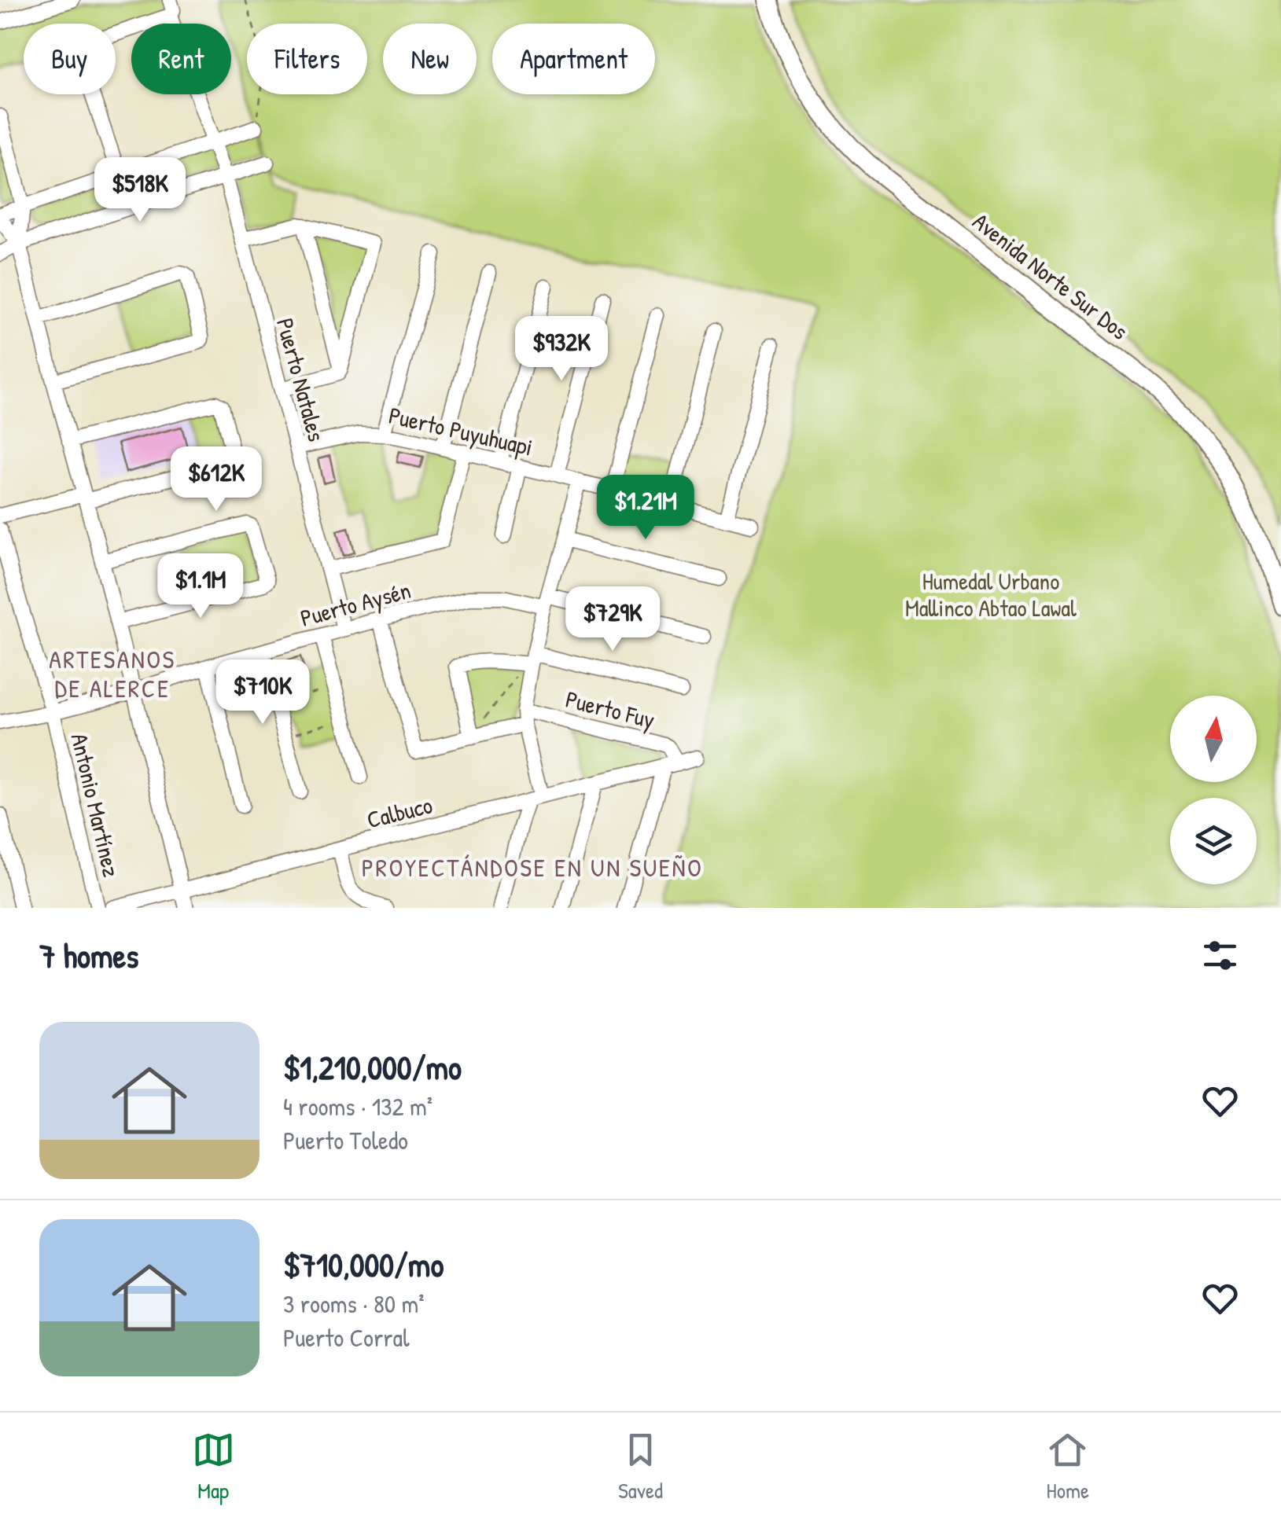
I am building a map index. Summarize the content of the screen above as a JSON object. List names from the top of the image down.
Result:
{
  "streets": {
    "main road": ["Avenida Norte Sur Dos"],
    "street": [
      "Puerto Natales",
      "Puerto Puyuhuapi",
      "Puerto Aysén",
      "Puerto Fuy",
      "Antonio Martínez",
      "Calbuco"
    ]
  },
  "crossings": [
    ["Puerto Natales", "Puerto Puyuhuapi"],
    ["Puerto Natales", "Puerto Aysén"],
    ["Puerto Aysén", "Antonio Martínez"],
    ["Puerto Fuy", "Calbuco"]
  ],
  "districts": ["ARTESANOS DE ALERCE", "PROYECTÁNDOSE EN UN SUEÑO"],
  "parks": ["Humedal Urbano Mallinco Abtao Lawal"],
  "north": "top",
  "page": {
    "chip": [
      "Buy",
      "Rent",
      "Filters",
      "New",
      "Apartment"
    ],
    "price": [
      "$518K",
      "$932K",
      "$612K",
      "$1.21M",
      "$1.1M",
      "$729K",
      "$710K"
    ],
    "heading": "7 homes",
    "list": [
      {
        "name": "$1,210,000/mo",
        "note": "4 rooms · 132 m² · Puerto Toledo"
      },
      {
        "name": "$710,000/mo",
        "note": "3 rooms · 80 m² · Puerto Corral"
      }
    ],
    "tabs": ["Map", "Saved", "Home"]
  }
}
